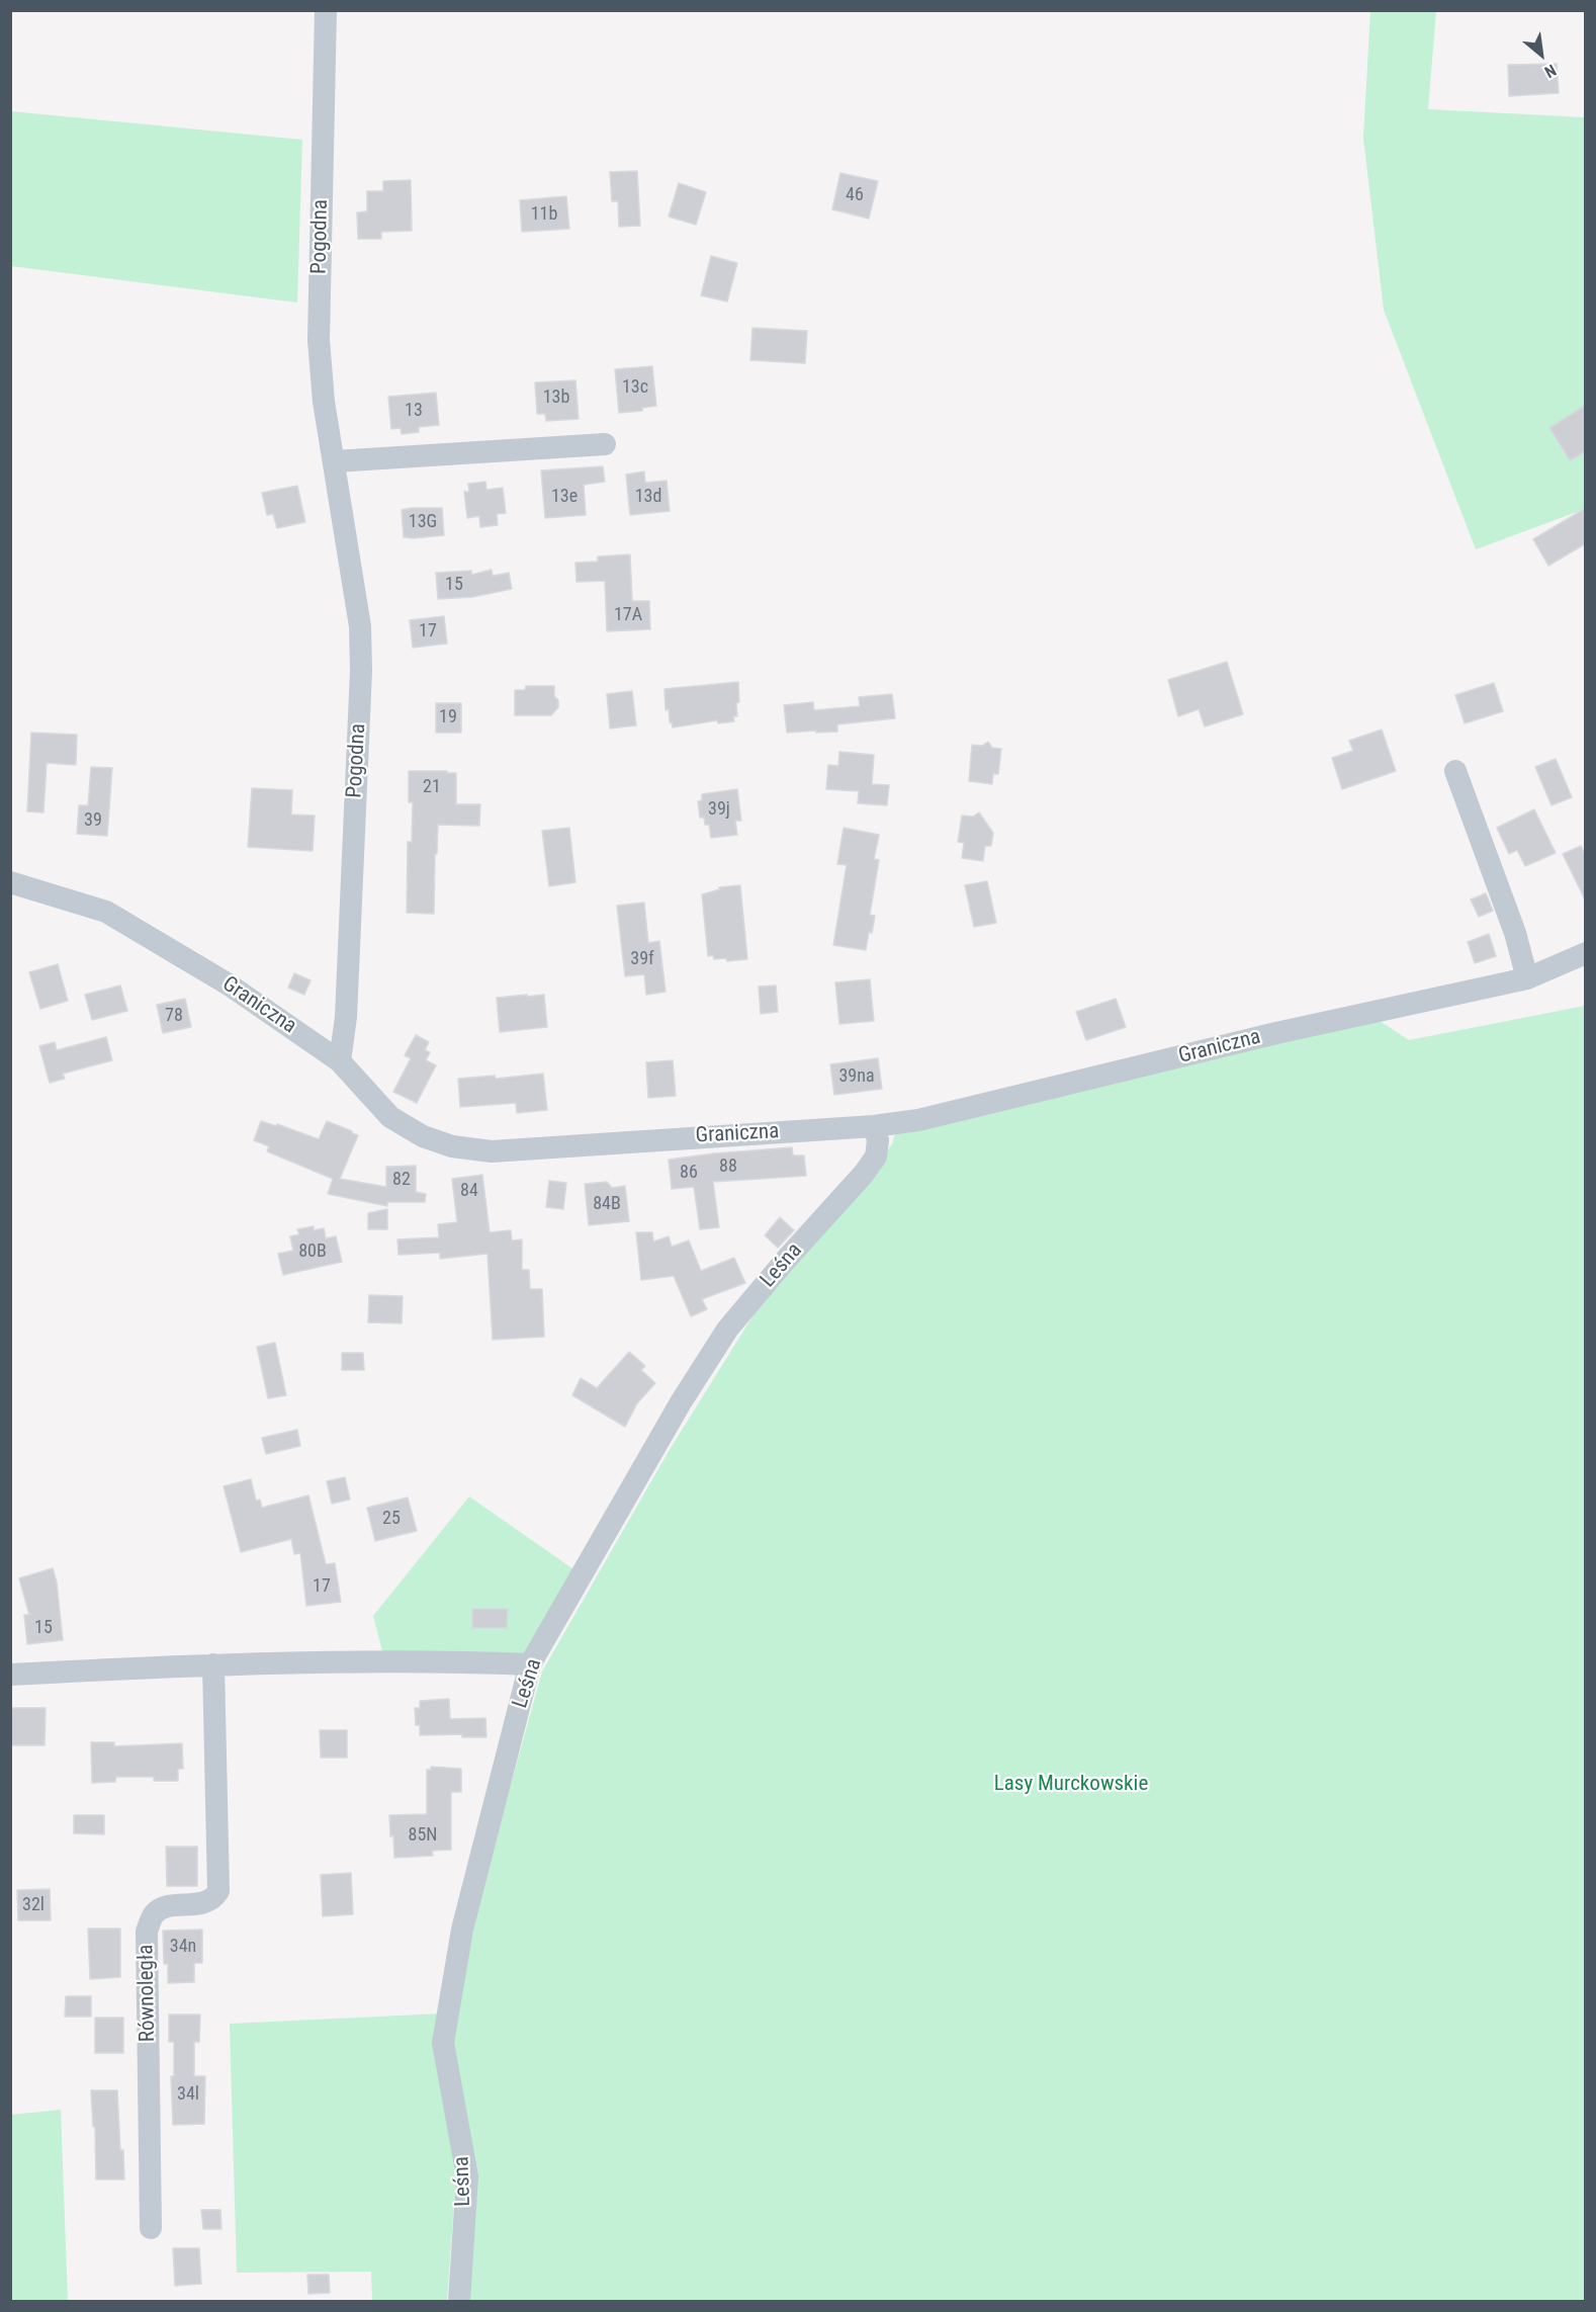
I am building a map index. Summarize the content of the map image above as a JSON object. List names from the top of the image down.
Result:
{
  "streets": {
    "street": [
      "Pogodna",
      "Graniczna",
      "Leśna",
      "Równoległa"
    ]
  },
  "crossings": [
    ["Pogodna", "Graniczna"],
    ["Graniczna", "Leśna"]
  ],
  "parks": ["Lasy Murckowskie"],
  "house_numbers": [
    "46",
    "11b",
    "13c",
    "13b",
    "13",
    "13e",
    "13d",
    "13G",
    "15",
    "17A",
    "17",
    "19",
    "21",
    "39j",
    "39",
    "39f",
    "78",
    "39na",
    "88",
    "86",
    "82",
    "84",
    "84B",
    "80B",
    "25",
    "17",
    "15",
    "85N",
    "32l",
    "34n",
    "34l"
  ],
  "north": "bottom right"
}
